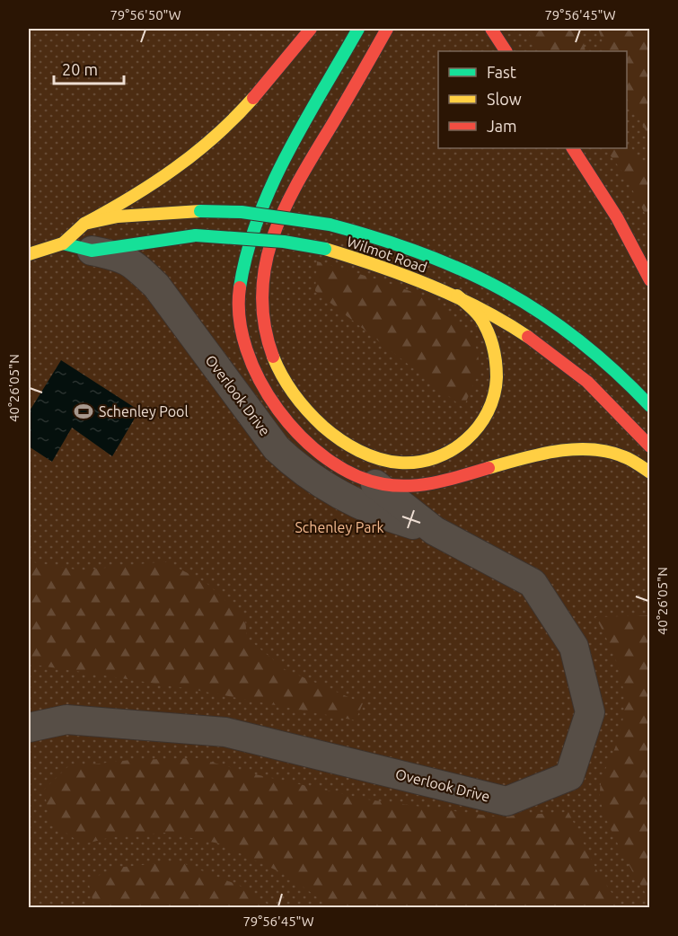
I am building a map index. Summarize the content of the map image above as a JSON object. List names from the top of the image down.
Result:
{
  "streets": {
    "main road": ["Wilmot Road"],
    "street": ["Overlook Drive"]
  },
  "crossings": [
    ["Wilmot Road", "Overlook Drive"]
  ],
  "parks": ["Schenley Park"],
  "places": {
    "sports": ["Schenley Pool"]
  },
  "legend": ["Fast", "Slow", "Jam"],
  "scale_bar": "20 m",
  "coordinates": ["79°56'50\"W", "79°56'45\"W", "40°26'05\"N"]
}
